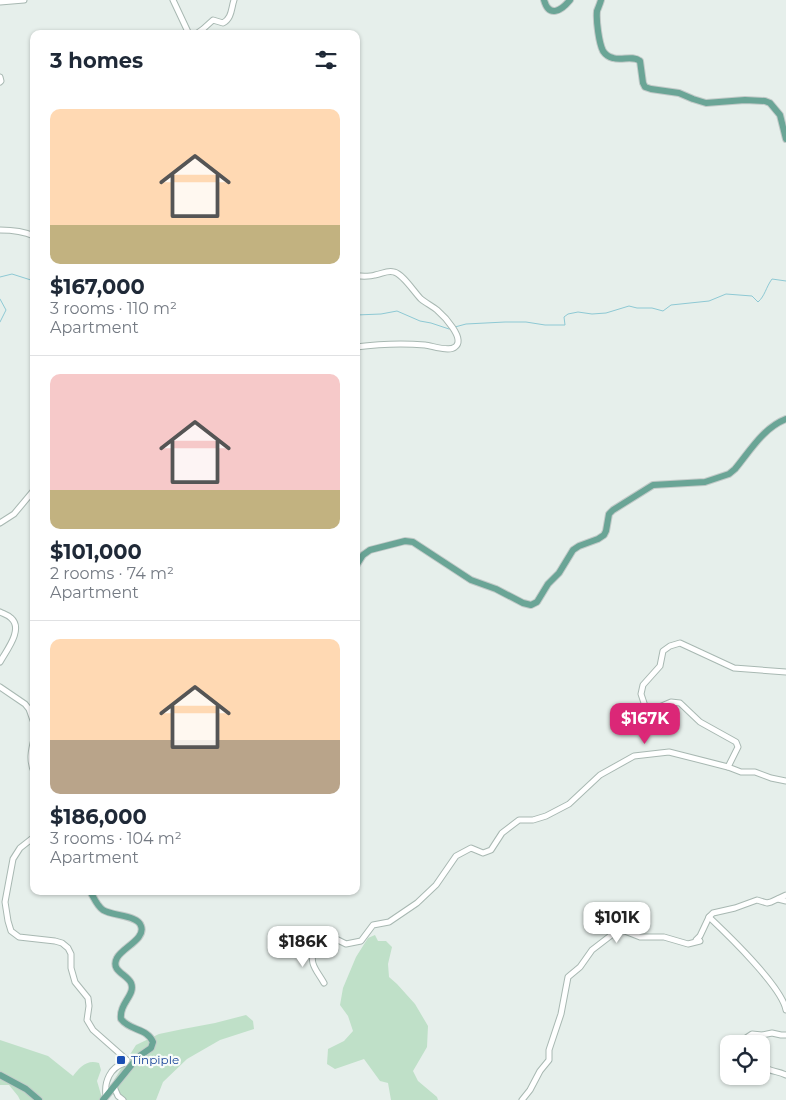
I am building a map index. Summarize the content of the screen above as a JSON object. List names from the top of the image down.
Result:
{
  "places": {
    "transit": ["Tinpiple"]
  },
  "page": {
    "heading": "3 homes",
    "list": [
      {
        "name": "$167,000",
        "note": "3 rooms · 110 m² · Apartment"
      },
      {
        "name": "$101,000",
        "note": "2 rooms · 74 m² · Apartment"
      },
      {
        "name": "$186,000",
        "note": "3 rooms · 104 m² · Apartment"
      }
    ],
    "price": ["$167K", "$101K", "$186K"]
  }
}
